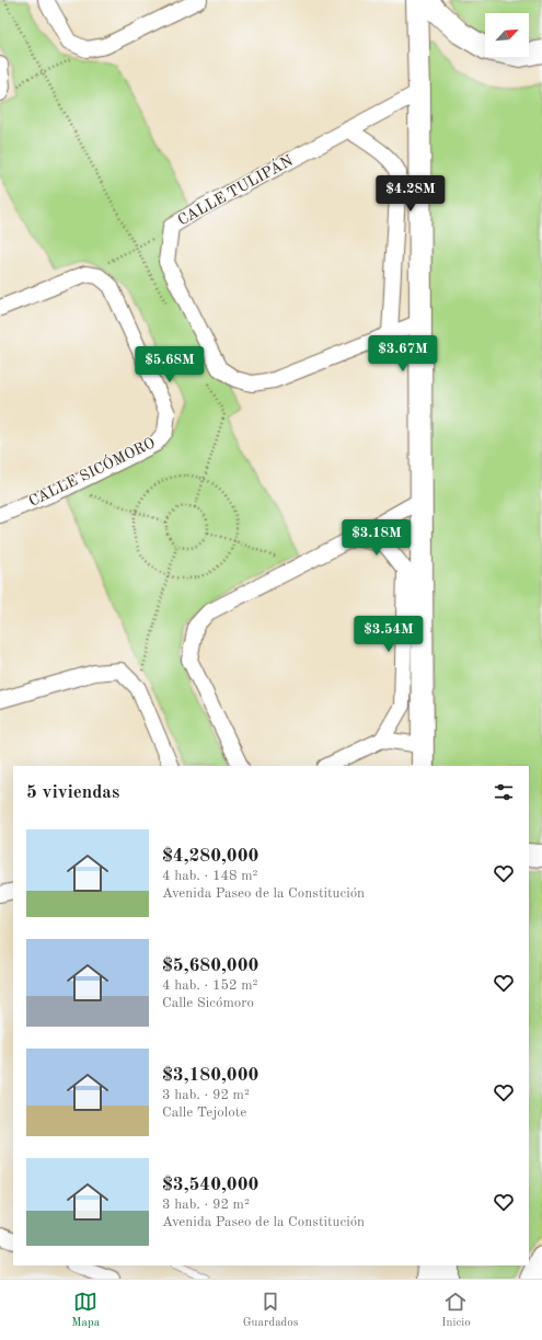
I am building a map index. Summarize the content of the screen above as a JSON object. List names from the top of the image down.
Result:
{
  "streets": {
    "street": ["CALLE TULIPÁN", "CALLE SICÓMORO"]
  },
  "north": "top right",
  "page": {
    "price": [
      "$4.28M",
      "$3.67M",
      "$5.68M",
      "$3.18M",
      "$3.54M"
    ],
    "heading": "5 viviendas",
    "list": [
      {
        "name": "$4,280,000",
        "note": "4 hab. · 148 m² · Avenida Paseo de la Constitución"
      },
      {
        "name": "$5,680,000",
        "note": "4 hab. · 152 m² · Calle Sicómoro"
      },
      {
        "name": "$3,180,000",
        "note": "3 hab. · 92 m² · Calle Tejolote"
      },
      {
        "name": "$3,540,000",
        "note": "3 hab. · 92 m² · Avenida Paseo de la Constitución"
      }
    ],
    "tabs": ["Mapa", "Guardados", "Inicio"]
  }
}
